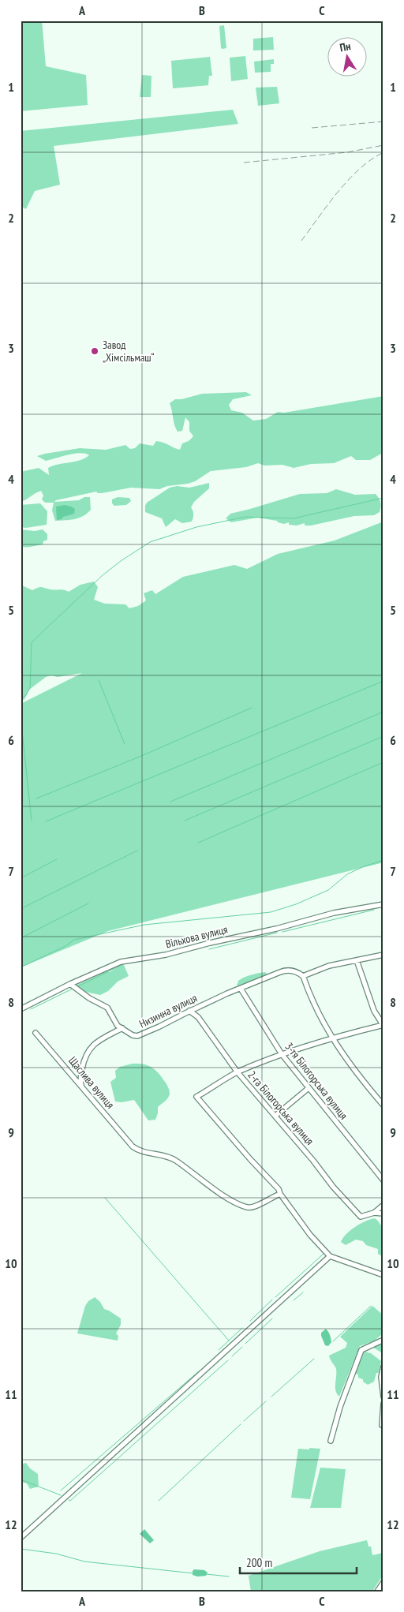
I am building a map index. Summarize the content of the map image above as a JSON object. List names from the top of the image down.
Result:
{
  "streets": {
    "street": [
      "Вільхова вулиця",
      "Низинна вулиця",
      "3-тя Білогорська вулиця",
      "Щаслива вулиця",
      "2-га Білогорська вулиця"
    ]
  },
  "crossings": [
    ["Вільхова вулиця", "Низинна вулиця"],
    ["Низинна вулиця", "3-тя Білогорська вулиця"],
    ["Низинна вулиця", "2-га Білогорська вулиця"]
  ],
  "places": ["Завод „Хімсільмаш“"],
  "scale_bar": "200 m",
  "north": "top",
  "grid": {
    "columns": ["A", "B", "C"],
    "rows": [
      "1",
      "2",
      "3",
      "4",
      "5",
      "6",
      "7",
      "8",
      "9",
      "10",
      "11",
      "12"
    ]
  }
}
